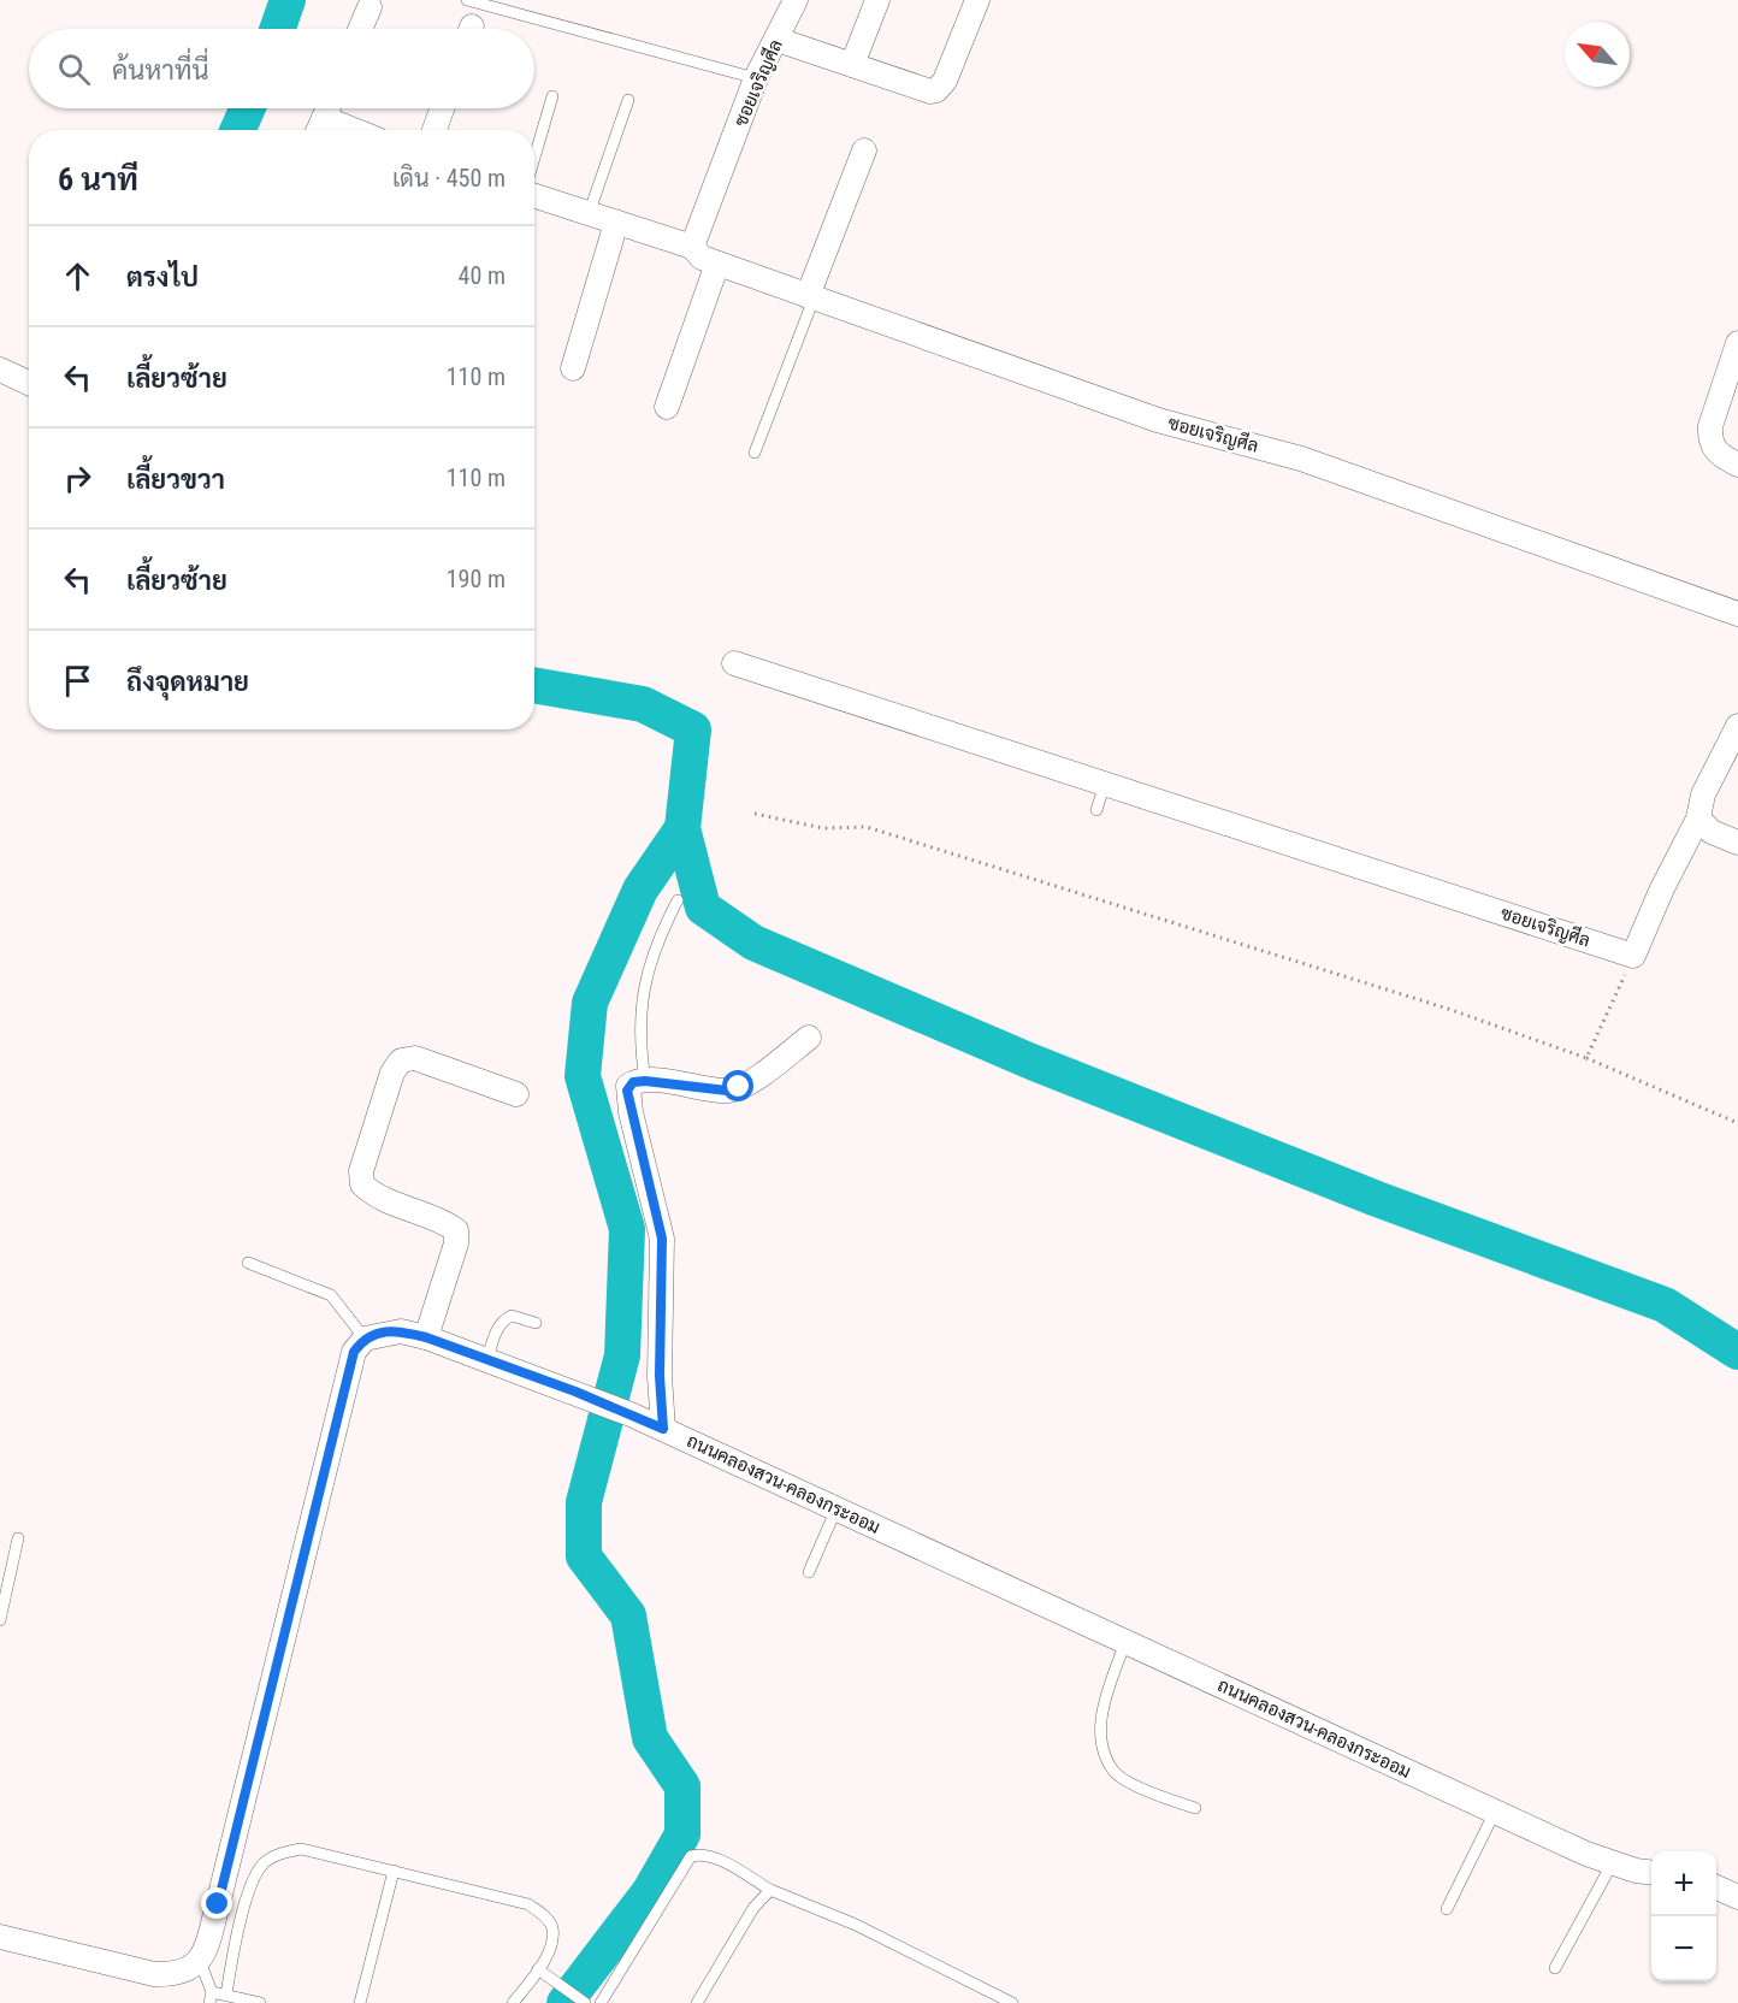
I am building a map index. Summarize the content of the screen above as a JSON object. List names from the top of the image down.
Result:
{
  "streets": {
    "street": ["ซอยเจริญศีล", "ถนนคลองสวน-คลองกระออม"]
  },
  "north": "top left",
  "page": {
    "search": "ค้นหาที่นี่",
    "heading": ["6 นาที", "เดิน · 450 m"],
    "list": [
      ["ตรงไป", "40 m"],
      ["เลี้ยวซ้าย", "110 m"],
      ["เลี้ยวขวา", "110 m"],
      ["เลี้ยวซ้าย", "190 m"],
      "ถึงจุดหมาย"
    ],
    "map_buttons": ["+", "−"]
  }
}
